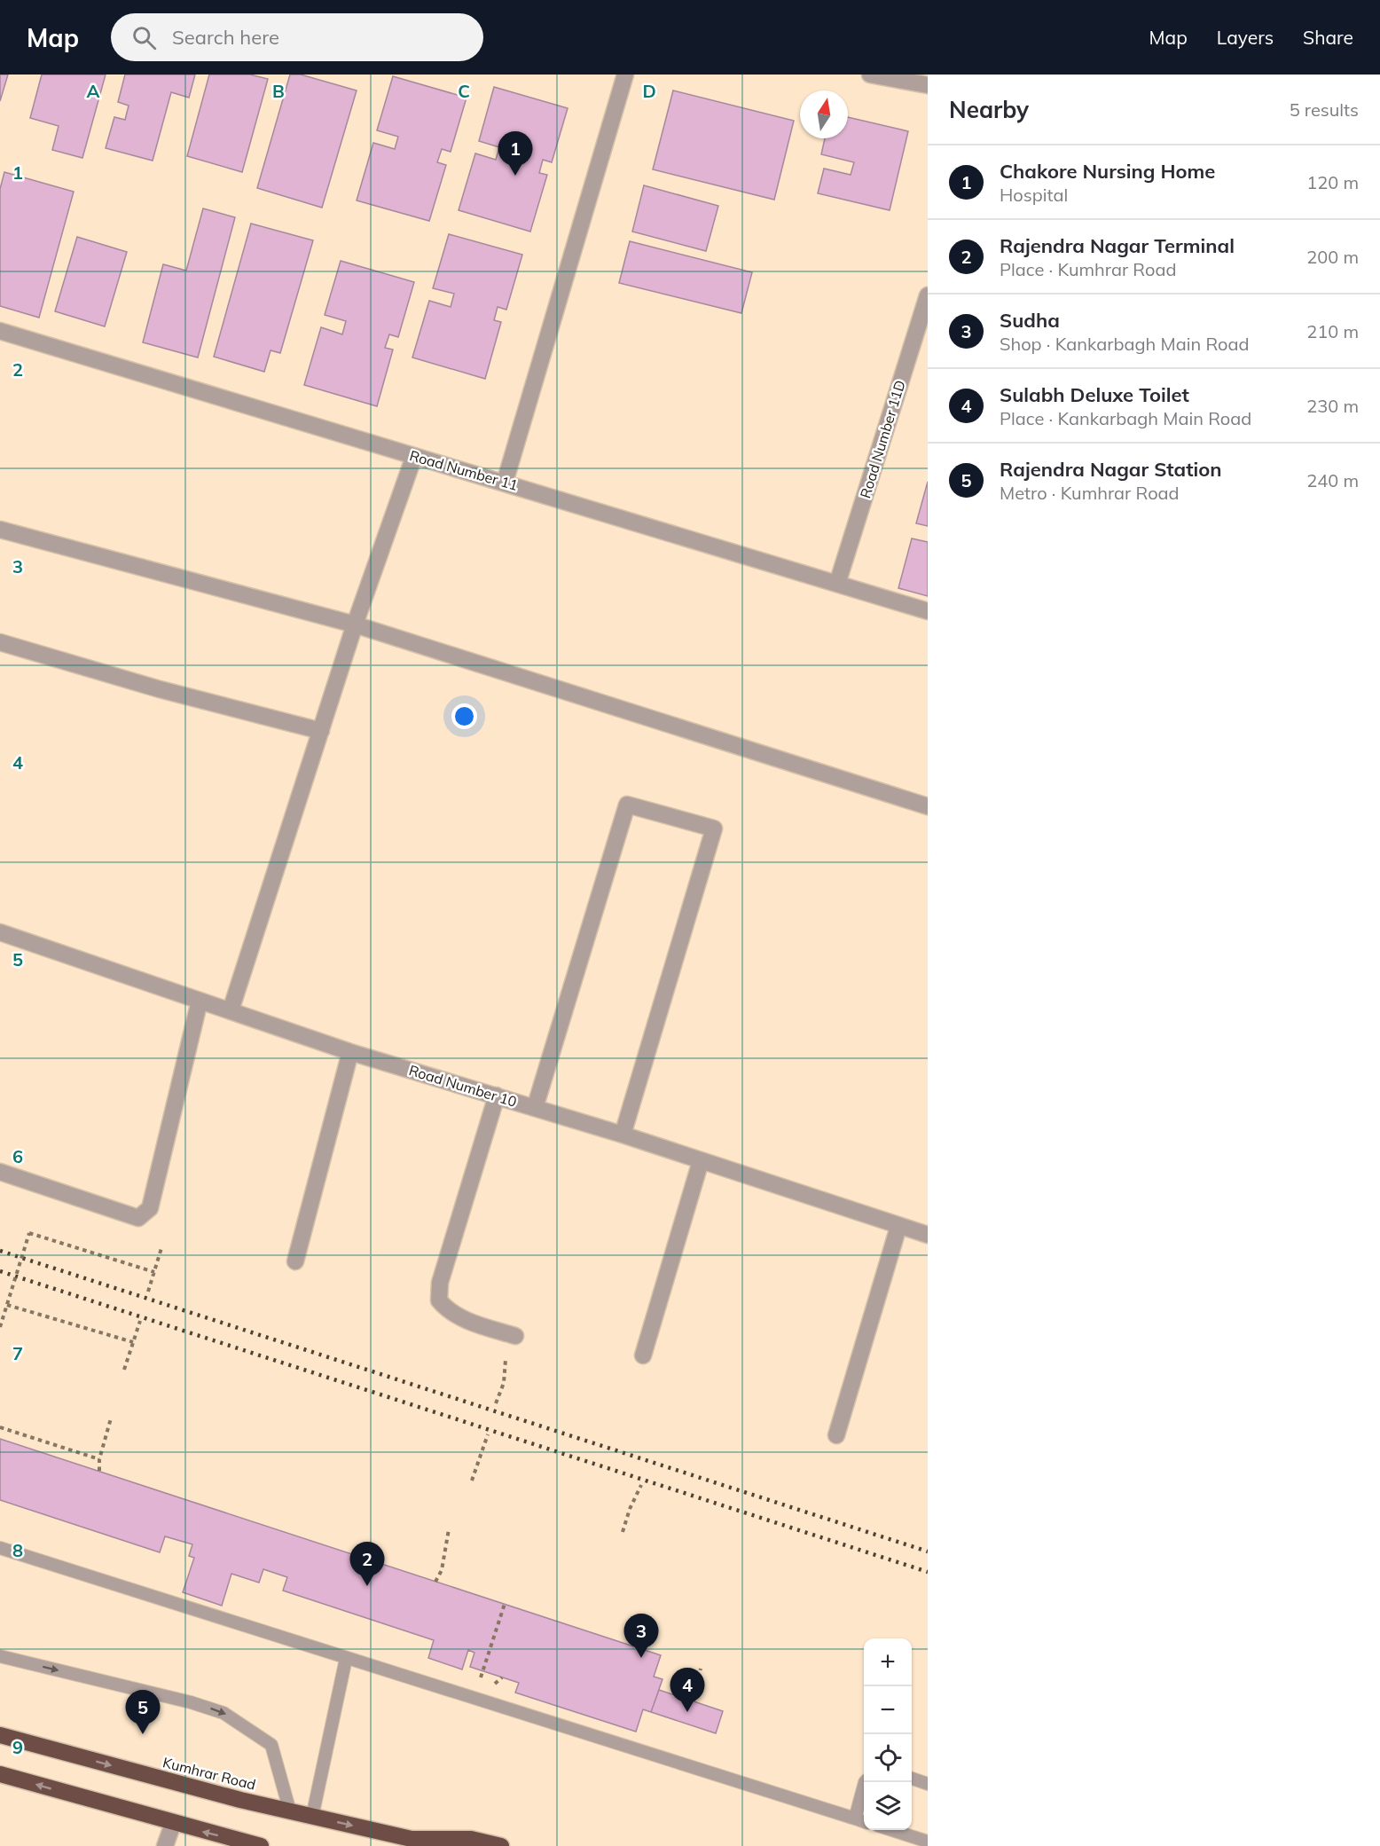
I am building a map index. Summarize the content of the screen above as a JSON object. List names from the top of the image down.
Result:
{
  "streets": {
    "highway": ["Kumhrar Road"],
    "street": ["Road Number 11D", "Road Number 11", "Road Number 10"]
  },
  "crossings": [
    ["Road Number 11D", "Road Number 11"]
  ],
  "north": "top",
  "page": {
    "header": "Map",
    "search": "Search here",
    "nav": ["Map", "Layers", "Share"],
    "heading": ["Nearby", "5 results"],
    "pins": [
      "1",
      "2",
      "3",
      "4",
      "5"
    ],
    "list": [
      {
        "mark": "1",
        "name": "Chakore Nursing Home",
        "note": "Hospital",
        "value": "120 m"
      },
      {
        "mark": "2",
        "name": "Rajendra Nagar Terminal",
        "note": "Place · Kumhrar Road",
        "value": "200 m"
      },
      {
        "mark": "3",
        "name": "Sudha",
        "note": "Shop · Kankarbagh Main Road",
        "value": "210 m"
      },
      {
        "mark": "4",
        "name": "Sulabh Deluxe Toilet",
        "note": "Place · Kankarbagh Main Road",
        "value": "230 m"
      },
      {
        "mark": "5",
        "name": "Rajendra Nagar Station",
        "note": "Metro · Kumhrar Road",
        "value": "240 m"
      }
    ],
    "map_buttons": ["+", "−"]
  },
  "grid": {
    "columns": [
      "A",
      "B",
      "C",
      "D"
    ],
    "rows": [
      "1",
      "2",
      "3",
      "4",
      "5",
      "6",
      "7",
      "8",
      "9"
    ]
  }
}
